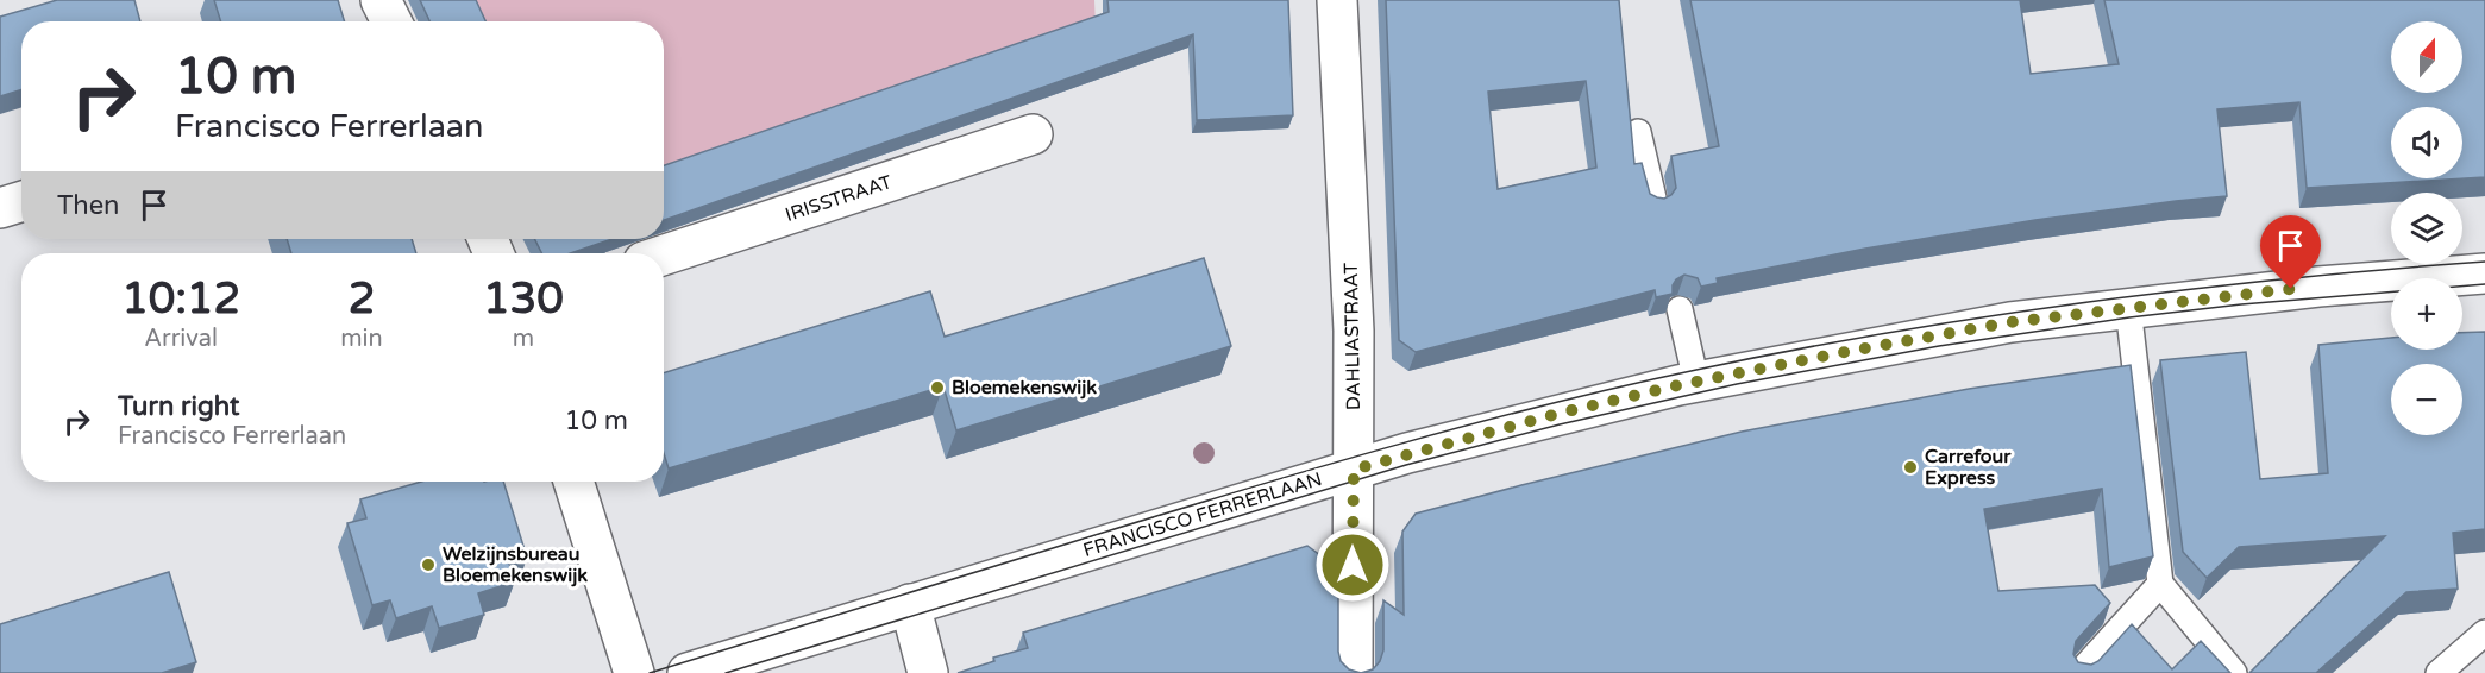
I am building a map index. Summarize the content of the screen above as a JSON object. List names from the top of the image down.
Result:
{
  "streets": {
    "street": ["IRISSTRAAT", "DAHLIASTRAAT", "FRANCISCO FERRERLAAN"]
  },
  "crossings": [
    ["DAHLIASTRAAT", "FRANCISCO FERRERLAAN"]
  ],
  "places": ["Bloemekenswijk", "Carrefour Express", "Welzijnsbureau Bloemekenswijk"],
  "north": "top",
  "page": {
    "map_buttons": ["+", "−"],
    "turn": ["10 m", "Francisco Ferrerlaan"],
    "then": "Then",
    "eta": [
      "10:12",
      "Arrival",
      "2",
      "min",
      "130",
      "m"
    ],
    "list": [
      {
        "name": "Turn right",
        "note": "Francisco Ferrerlaan",
        "value": "10 m"
      }
    ]
  }
}
